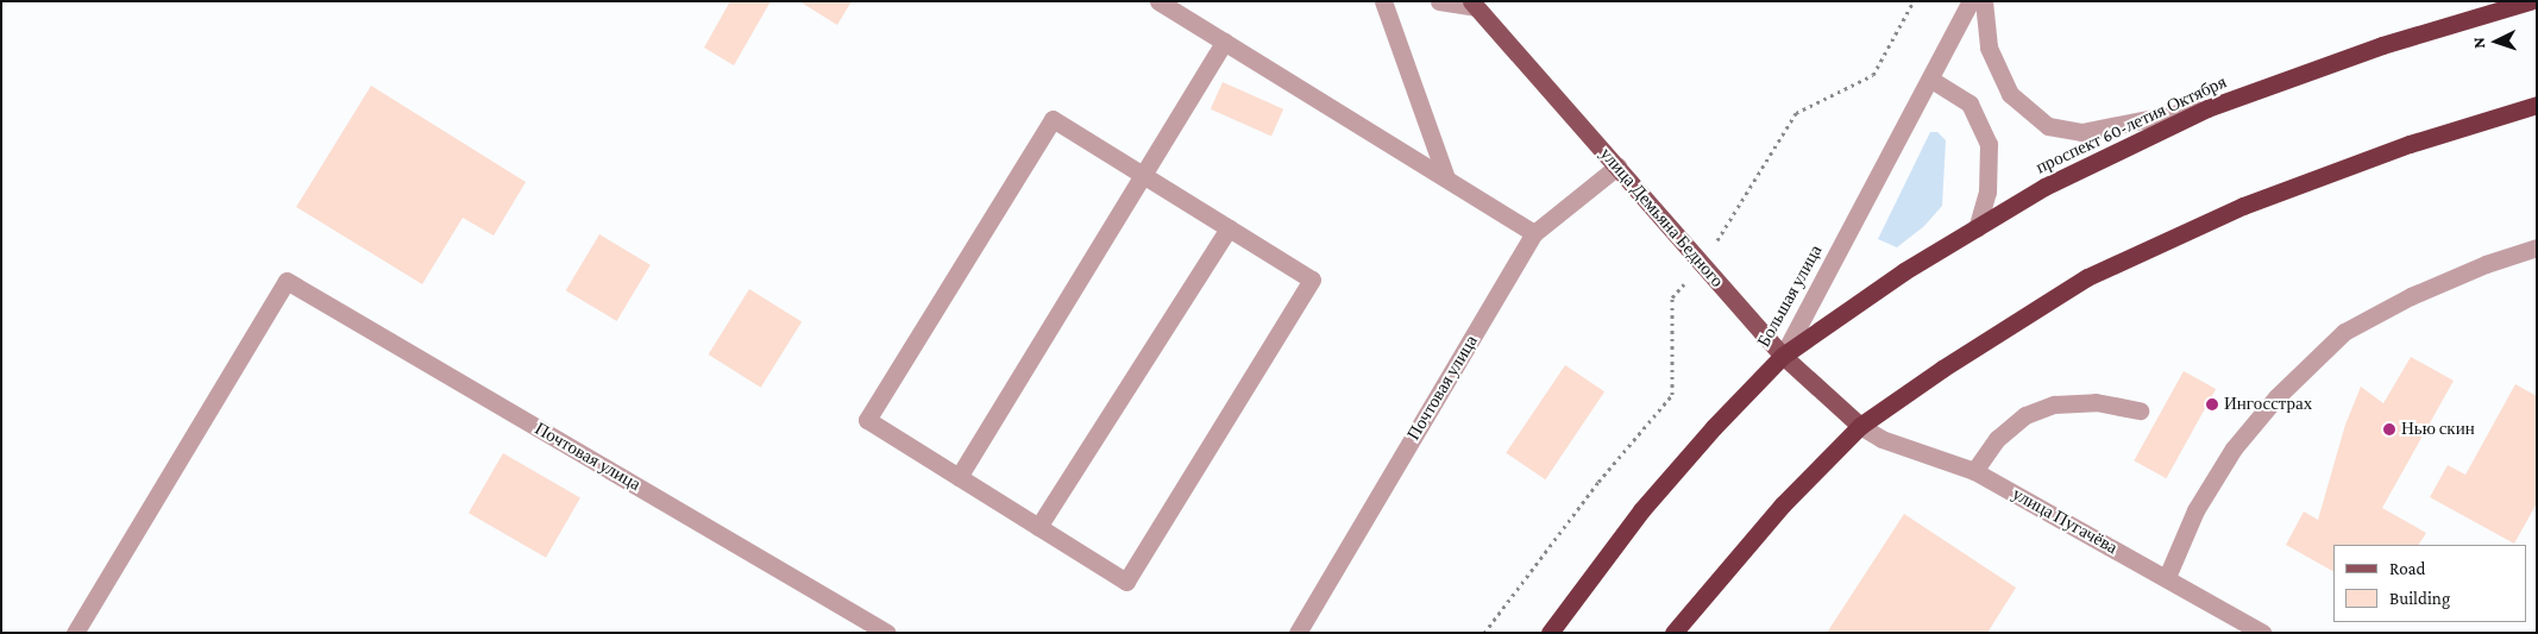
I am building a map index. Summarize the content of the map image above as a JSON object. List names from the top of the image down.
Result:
{
  "streets": {
    "highway": ["проспект 60-летия Октября", "Большая улица"],
    "main road": ["улица Демьяна Бедного"],
    "street": ["Почтовая улица", "улица Пугачёва"]
  },
  "crossings": [
    ["проспект 60-летия Октября", "улица Демьяна Бедного"],
    ["проспект 60-летия Октября", "Большая улица"],
    ["улица Демьяна Бедного", "Большая улица"],
    ["улица Демьяна Бедного", "Почтовая улица"],
    ["улица Демьяна Бедного", "улица Пугачёва"]
  ],
  "places": ["Ингосстрах", "Нью скин"],
  "legend": ["Road", "Building"],
  "north": "left"
}
